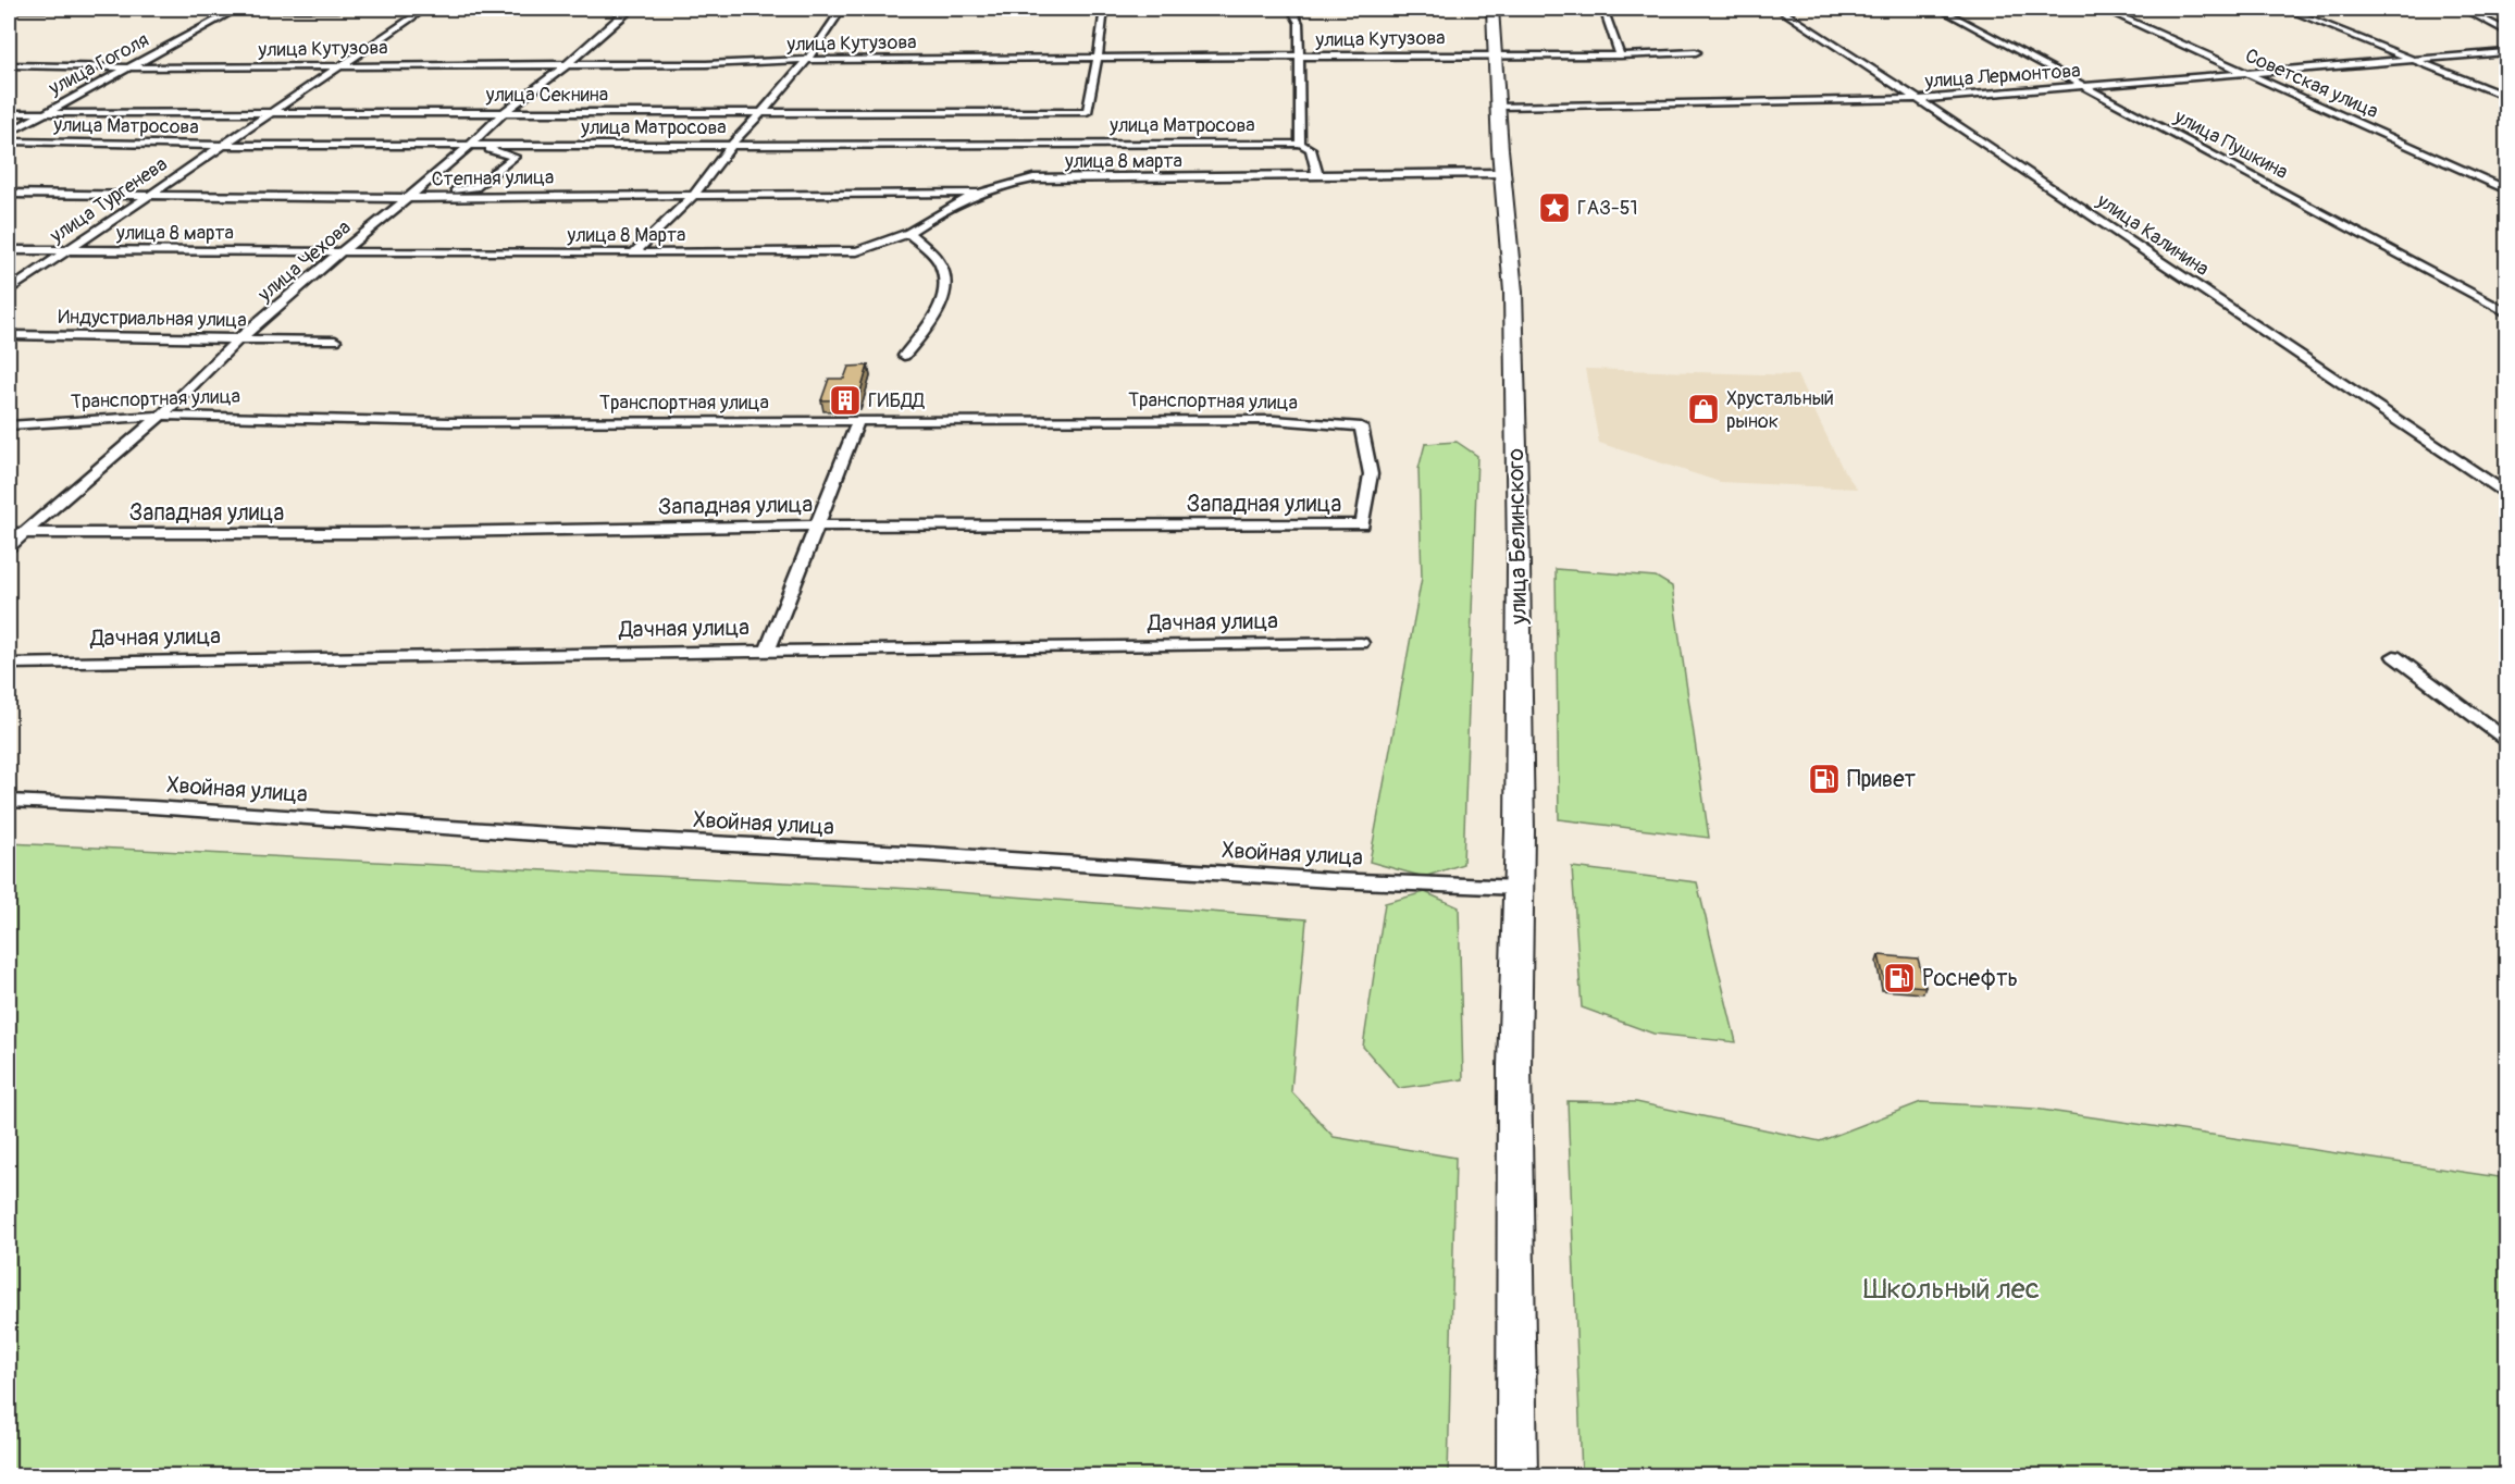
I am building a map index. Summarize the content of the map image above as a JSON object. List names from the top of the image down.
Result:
{
  "streets": {
    "main road": ["улица Белинского"],
    "street": [
      "улица Кутузова",
      "улица Гоголя",
      "улица Лермонтова",
      "Советская улица",
      "улица Секнина",
      "улица Матросова",
      "улица Пушкина",
      "улица 8 марта",
      "Степная улица",
      "улица Тургенева",
      "улица 8 Марта",
      "улица Калинина",
      "улица Чехова",
      "Индустриальная улица",
      "Транспортная улица",
      "Западная улица",
      "Дачная улица",
      "Хвойная улица"
    ]
  },
  "crossings": [
    ["улица Кутузова", "улица Гоголя"],
    ["улица Кутузова", "улица Секнина"],
    ["улица Кутузова", "улица Тургенева"],
    ["улица Кутузова", "улица Чехова"],
    ["улица Кутузова", "улица Белинского"],
    ["улица Гоголя", "улица Секнина"],
    ["улица Лермонтова", "Советская улица"],
    ["улица Лермонтова", "улица Пушкина"],
    ["улица Лермонтова", "улица Калинина"],
    ["улица Лермонтова", "улица Белинского"],
    ["улица Секнина", "улица Тургенева"],
    ["улица Секнина", "улица Чехова"],
    ["улица Матросова", "улица Тургенева"],
    ["улица Матросова", "улица Чехова"],
    ["улица 8 марта", "Степная улица"],
    ["улица 8 марта", "улица Тургенева"],
    ["улица 8 марта", "улица 8 Марта"],
    ["улица 8 марта", "улица Чехова"],
    ["улица 8 марта", "улица Белинского"],
    ["Степная улица", "улица Тургенева"],
    ["Степная улица", "улица Чехова"],
    ["улица 8 Марта", "улица Чехова"],
    ["улица Чехова", "Индустриальная улица"],
    ["улица Чехова", "Транспортная улица"],
    ["улица Чехова", "Западная улица"],
    ["Транспортная улица", "Западная улица"],
    ["улица Белинского", "Хвойная улица"]
  ],
  "parks": ["Школьный лес"],
  "places": {
    "place": ["ГАЗ-51"],
    "building": ["ГИБДД"],
    "shop": ["Хрустальный рынок"],
    "fuel station": ["Привет", "Роснефть"]
  }
}
